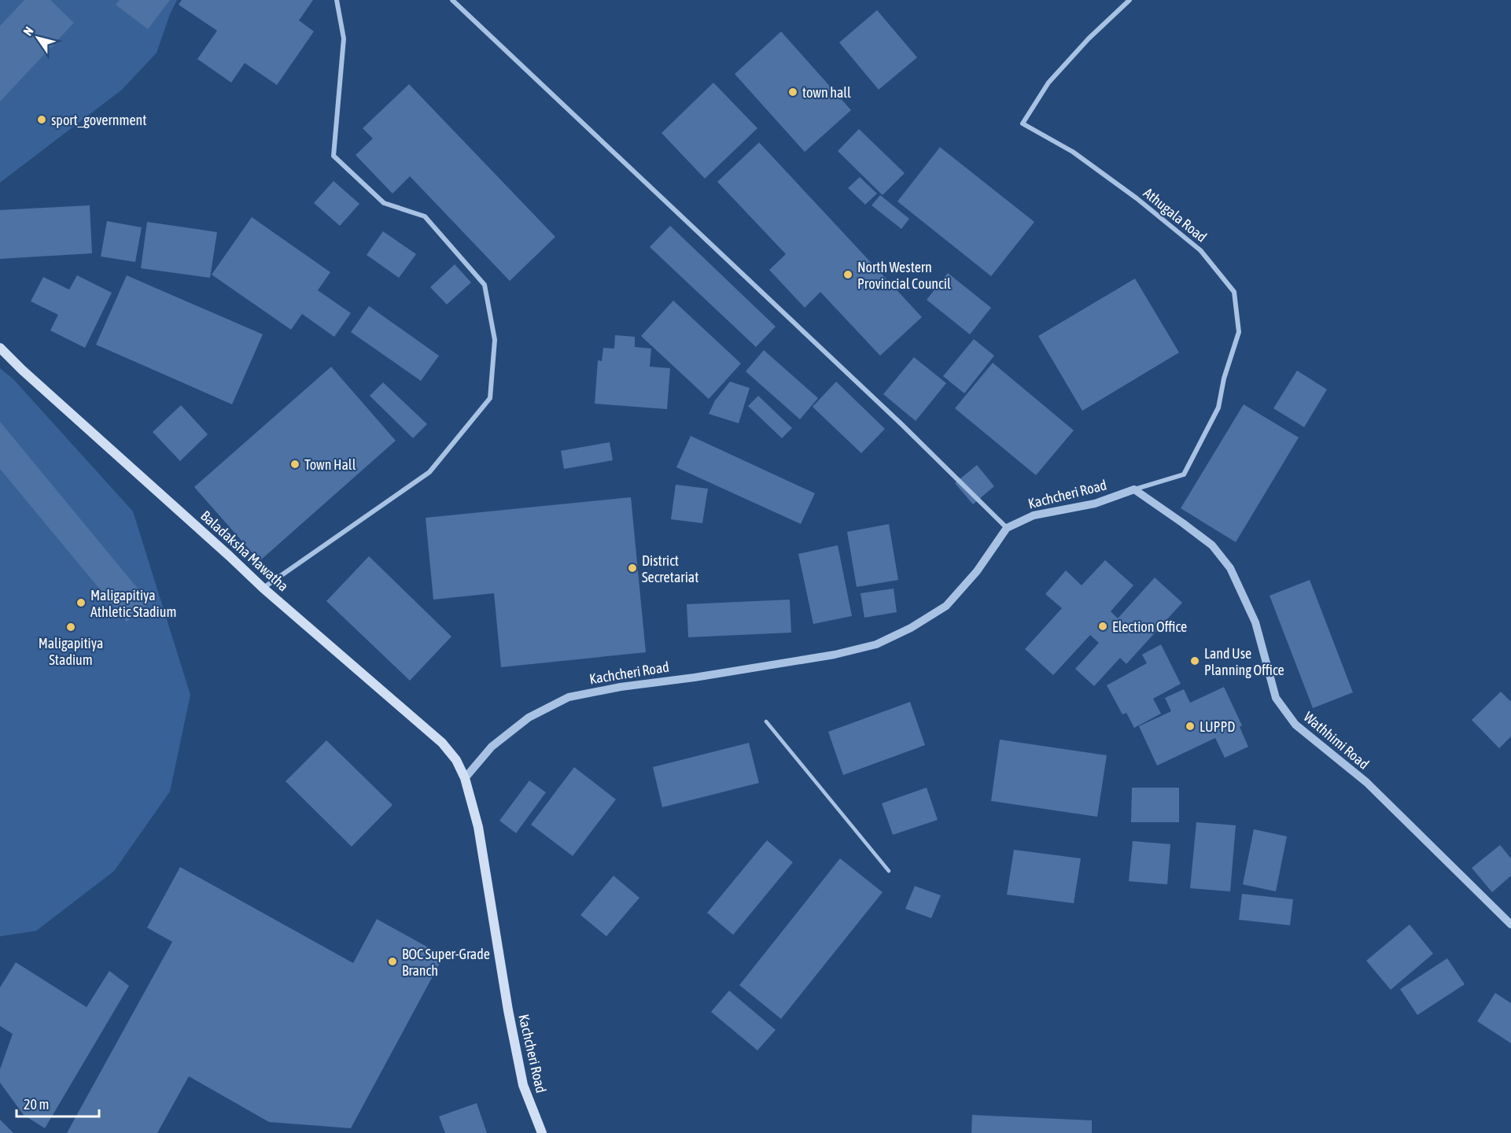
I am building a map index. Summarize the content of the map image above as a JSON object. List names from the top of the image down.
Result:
{
  "streets": {
    "main road": ["Kachcheri Road", "Baladaksha Mawatha"],
    "street": ["Athugala Road", "Wathhimi Road"]
  },
  "crossings": [
    ["Athugala Road", "Kachcheri Road"],
    ["Athugala Road", "Wathhimi Road"],
    ["Kachcheri Road", "Baladaksha Mawatha"],
    ["Kachcheri Road", "Wathhimi Road"]
  ],
  "places": [
    "town hall",
    "sport_government",
    "North Western Provincial Council",
    "Town Hall",
    "District Secretariat",
    "Maligapitiya Athletic Stadium",
    "Election Office",
    "Maligapitiya Stadium",
    "Land Use Planning Office",
    "LUPPD",
    "BOC Super-Grade Branch"
  ],
  "scale_bar": "20 m",
  "north": "top left"
}
